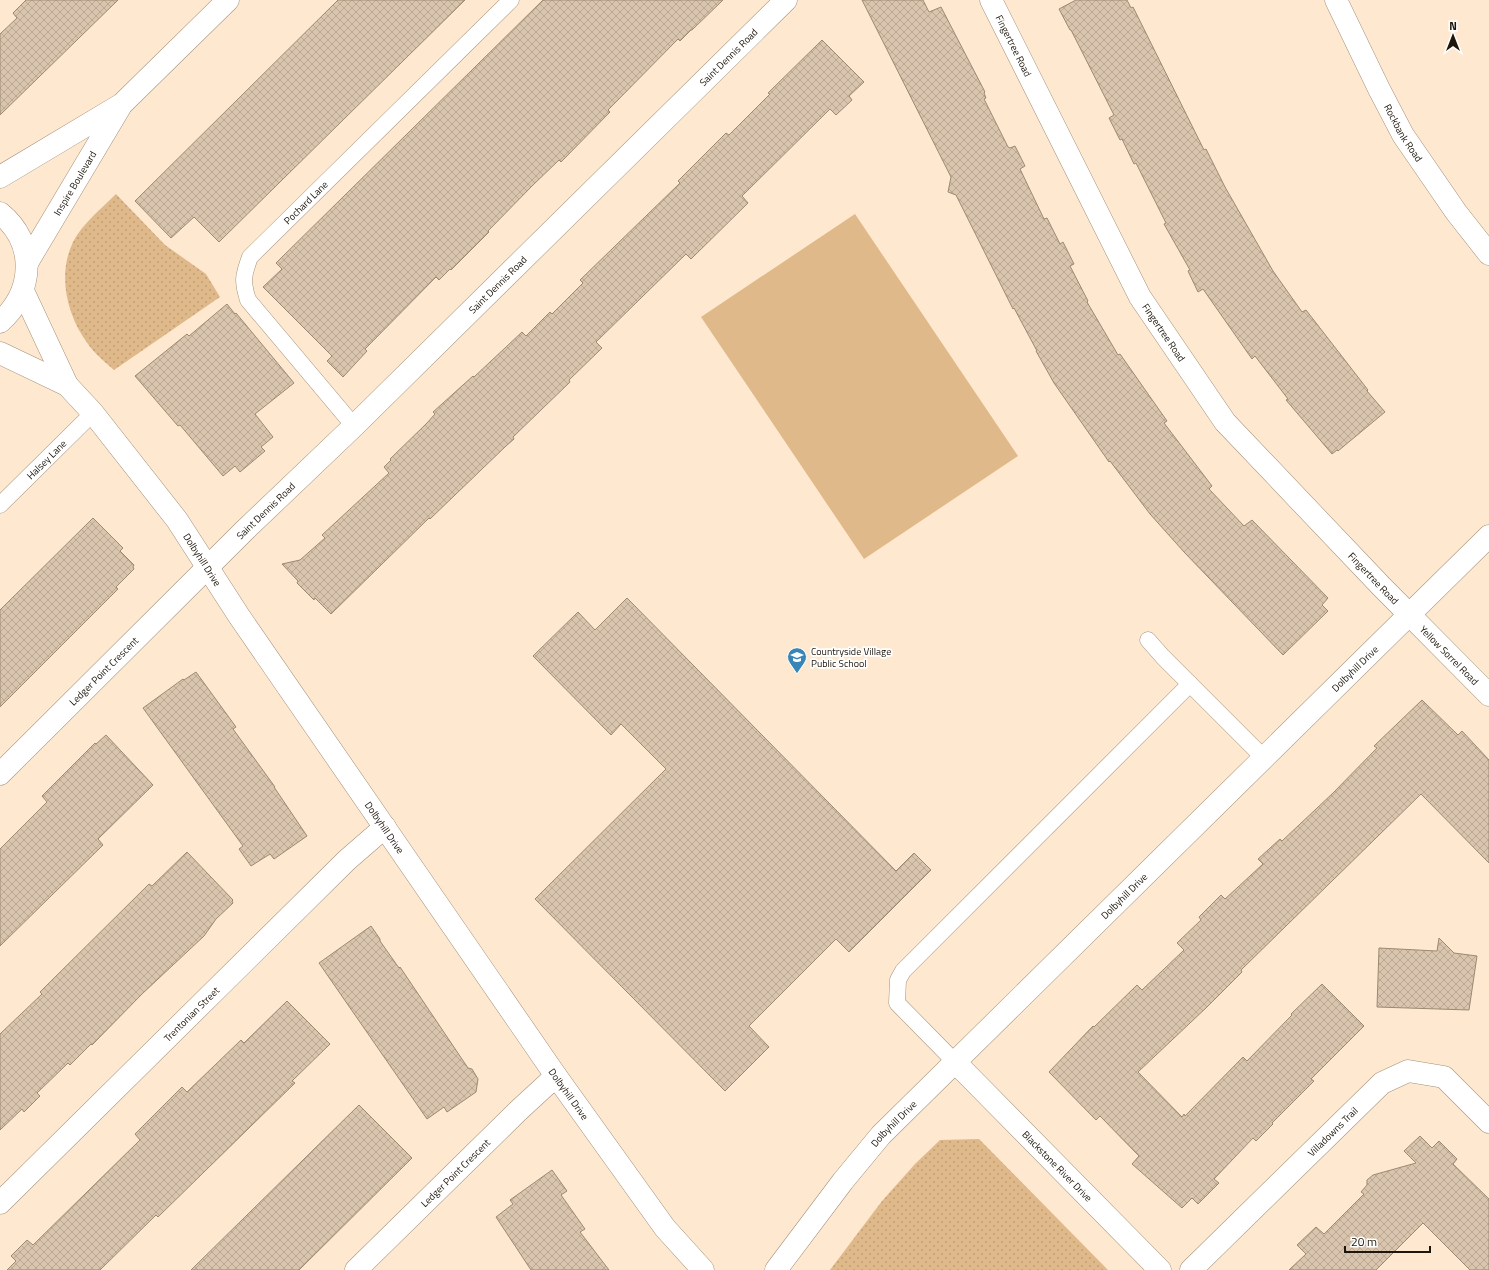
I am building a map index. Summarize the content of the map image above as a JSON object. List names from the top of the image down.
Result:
{
  "streets": {
    "street": [
      "Fingertree Road",
      "Saint Dennis Road",
      "Rockbank Road",
      "Inspire Boulevard",
      "Dolbyhill Drive",
      "Yellow Sorrel Road",
      "Ledger Point Crescent",
      "Trentonian Street",
      "Villadowns Trail",
      "Blackstone River Drive"
    ],
    "lane": ["Pochard Lane", "Halsey Lane"]
  },
  "crossings": [
    ["Fingertree Road", "Dolbyhill Drive"],
    ["Fingertree Road", "Yellow Sorrel Road"],
    ["Saint Dennis Road", "Pochard Lane"],
    ["Saint Dennis Road", "Dolbyhill Drive"],
    ["Saint Dennis Road", "Ledger Point Crescent"],
    ["Halsey Lane", "Dolbyhill Drive"],
    ["Dolbyhill Drive", "Yellow Sorrel Road"],
    ["Dolbyhill Drive", "Ledger Point Crescent"],
    ["Dolbyhill Drive", "Trentonian Street"],
    ["Dolbyhill Drive", "Blackstone River Drive"]
  ],
  "places": {
    "school or university": ["Countryside Village Public School"]
  },
  "scale_bar": "20 m",
  "north": "top"
}
